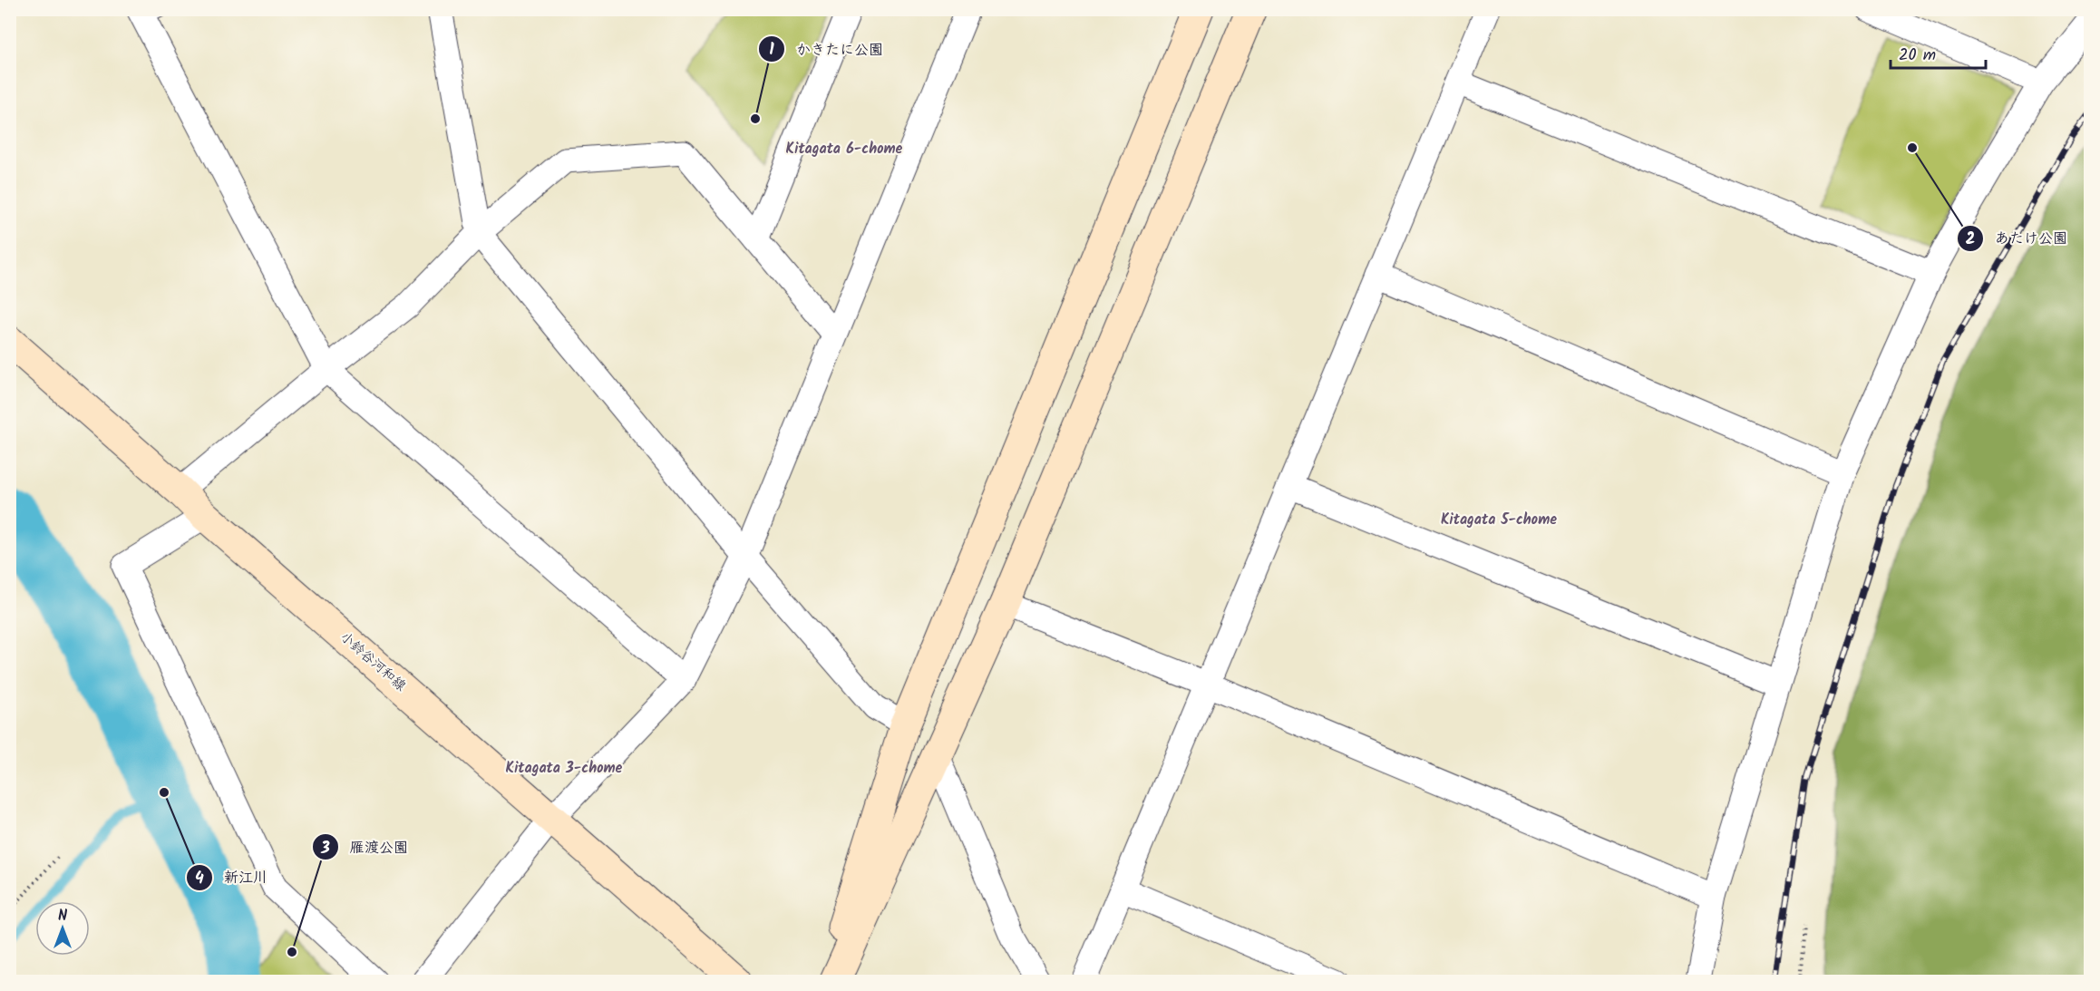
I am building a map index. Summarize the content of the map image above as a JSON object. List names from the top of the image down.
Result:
{
  "streets": {
    "street": ["小鈴谷河和線"]
  },
  "districts": ["Kitagata 6-chome", "Kitagata 5-chome", "Kitagata 3-chome"],
  "places": [
    "かきたに公園",
    "あたけ公園",
    "新江川",
    "雁渡公園"
  ],
  "scale_bar": "20 m",
  "north": "top"
}
